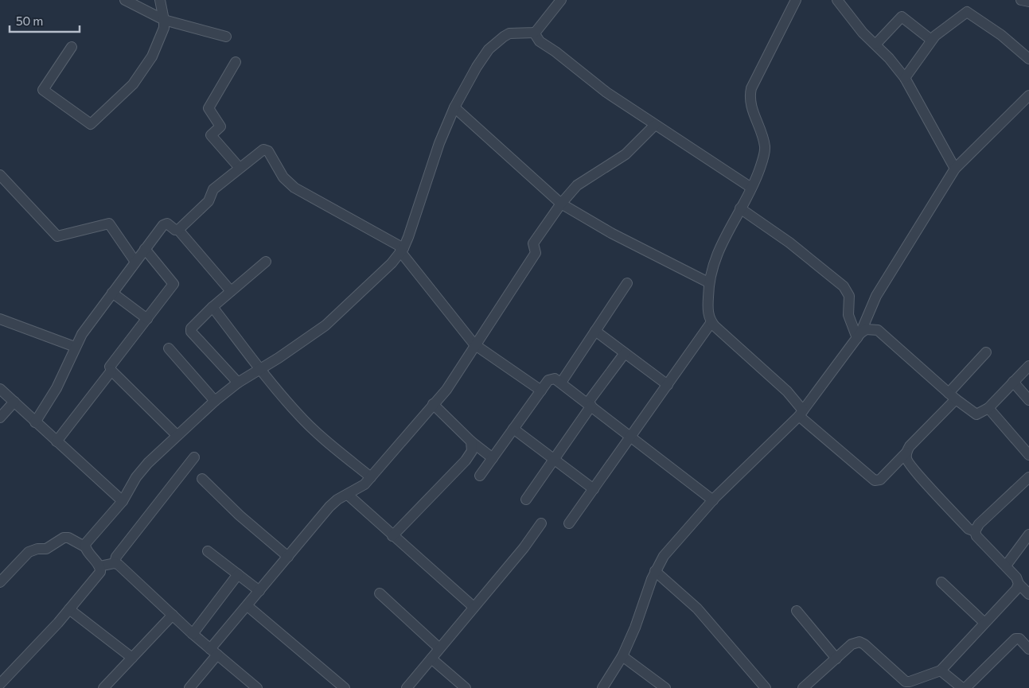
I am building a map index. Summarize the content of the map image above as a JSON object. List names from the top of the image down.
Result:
{
  "scale_bar": "50 m"
}
